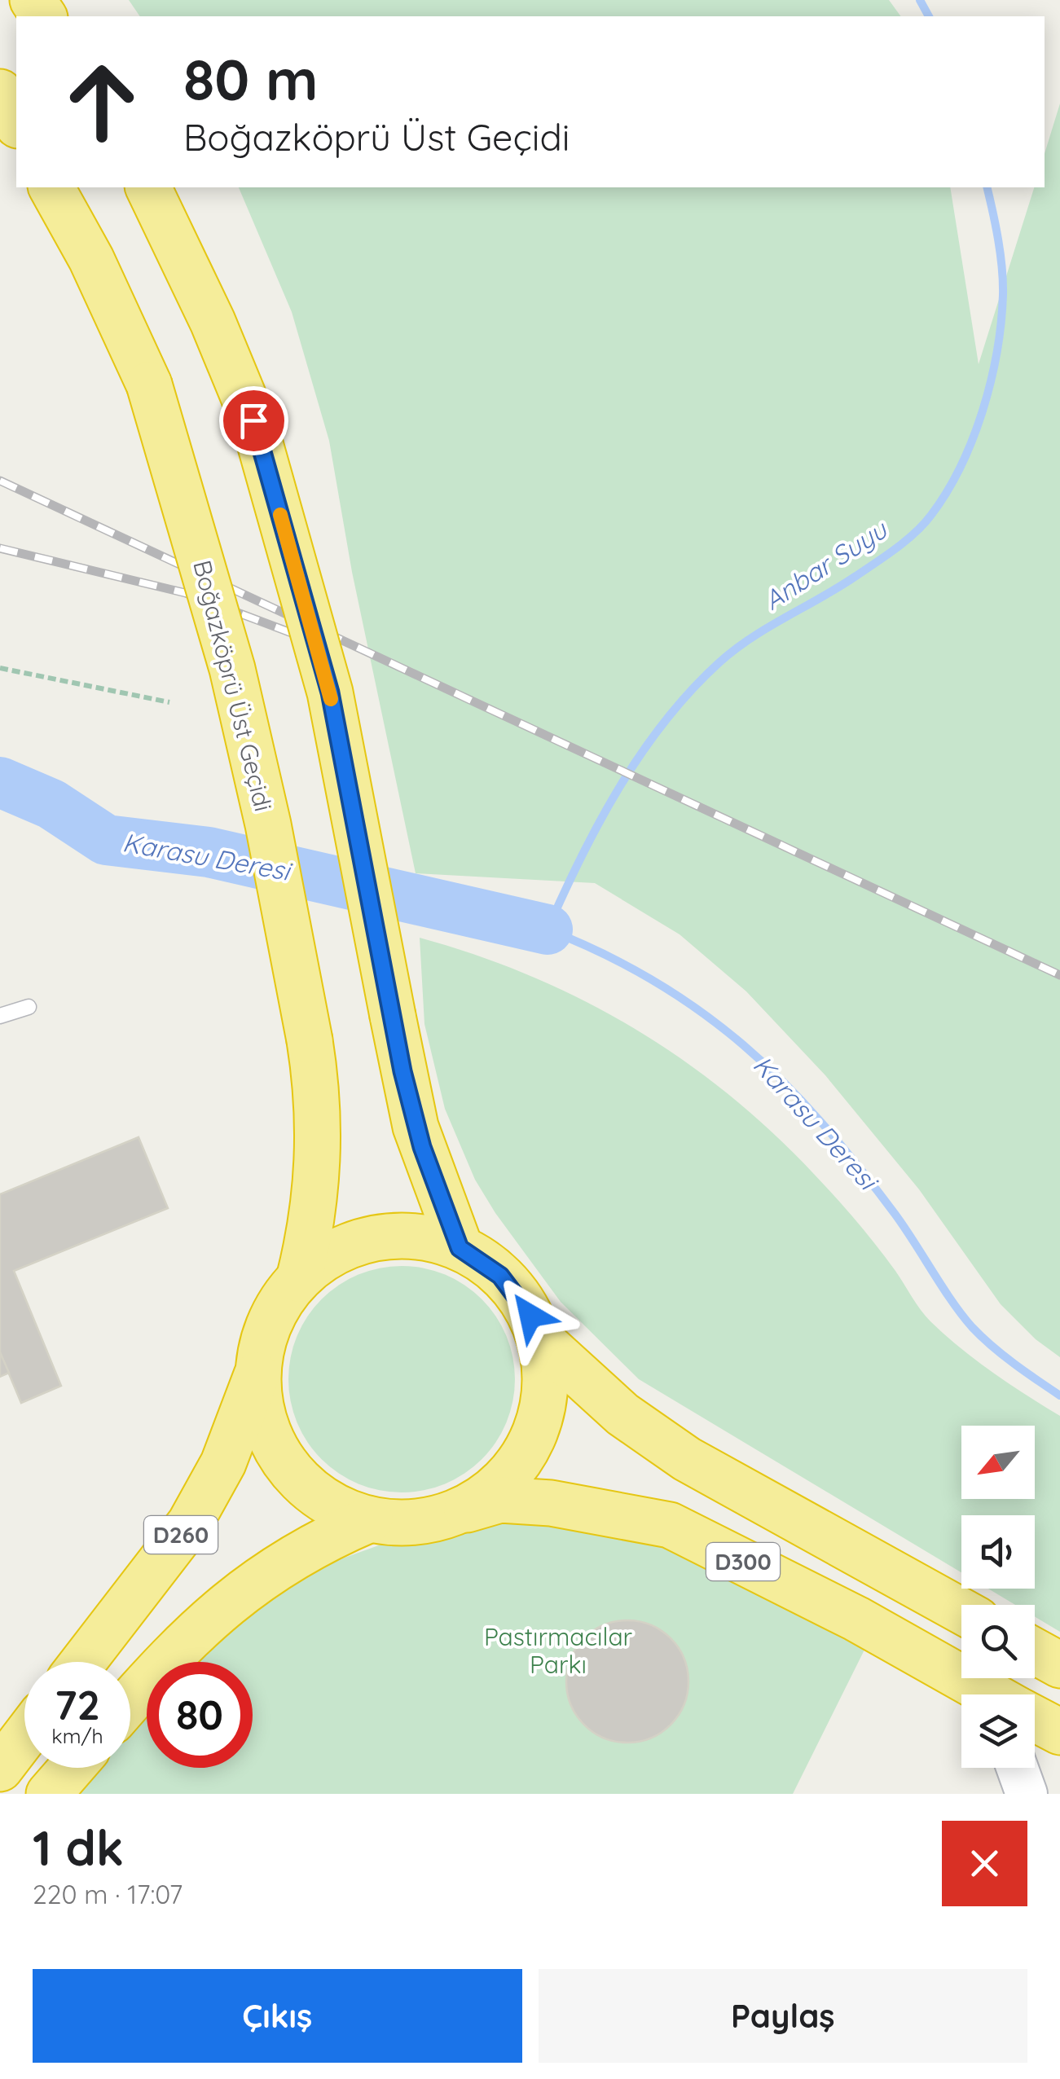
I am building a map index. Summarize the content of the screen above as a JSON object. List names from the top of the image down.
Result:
{
  "streets": {
    "highway": ["Boğazköprü Üst Geçidi", "D260", "D300"]
  },
  "crossings": [
    ["Boğazköprü Üst Geçidi", "D260"],
    ["Boğazköprü Üst Geçidi", "D300"],
    ["D260", "D300"]
  ],
  "water": ["Anbar Suyu", "Karasu Deresi"],
  "parks": ["Pastırmacılar Parkı"],
  "north": "bottom left",
  "page": {
    "turn": ["80 m", "Boğazköprü Üst Geçidi"],
    "speed": "72 km/h",
    "limit": "80",
    "heading": ["1 dk", "220 m · 17:07"],
    "buttons": ["Çıkış", "Paylaş"]
  }
}
